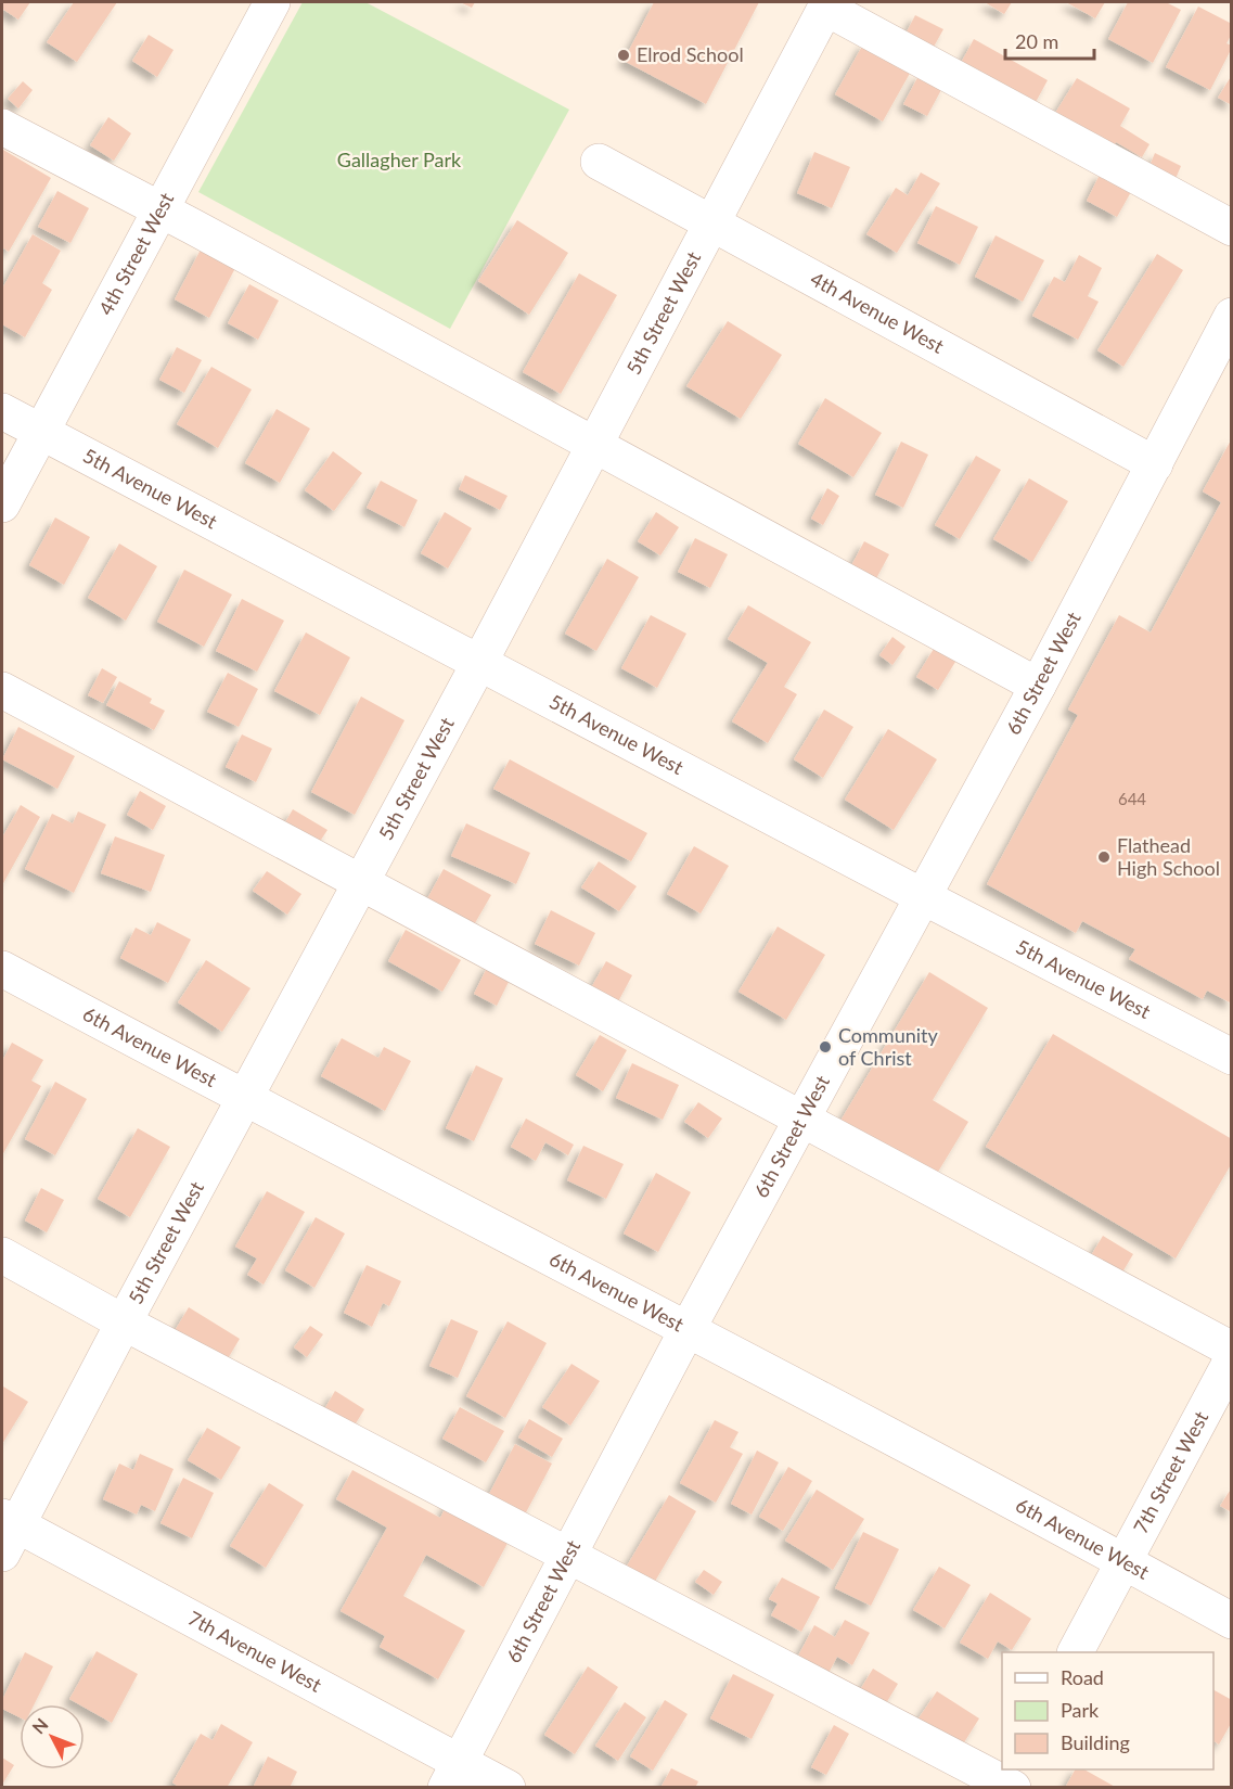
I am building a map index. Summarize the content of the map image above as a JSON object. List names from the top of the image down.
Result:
{
  "streets": {
    "street": [
      "4th Street West",
      "5th Street West",
      "4th Avenue West",
      "5th Avenue West",
      "6th Street West",
      "6th Avenue West",
      "7th Street West",
      "7th Avenue West"
    ]
  },
  "crossings": [
    ["4th Street West", "5th Avenue West"],
    ["5th Street West", "4th Avenue West"],
    ["5th Street West", "5th Avenue West"],
    ["5th Street West", "6th Avenue West"],
    ["5th Street West", "7th Avenue West"],
    ["4th Avenue West", "6th Street West"],
    ["5th Avenue West", "6th Street West"],
    ["6th Street West", "6th Avenue West"],
    ["6th Street West", "7th Avenue West"],
    ["6th Avenue West", "7th Street West"]
  ],
  "parks": ["Gallagher Park"],
  "places": ["Elrod School", "Flathead High School", "Community of Christ"],
  "house_numbers": ["644"],
  "legend": ["Road", "Park", "Building"],
  "scale_bar": "20 m",
  "north": "top left"
}
